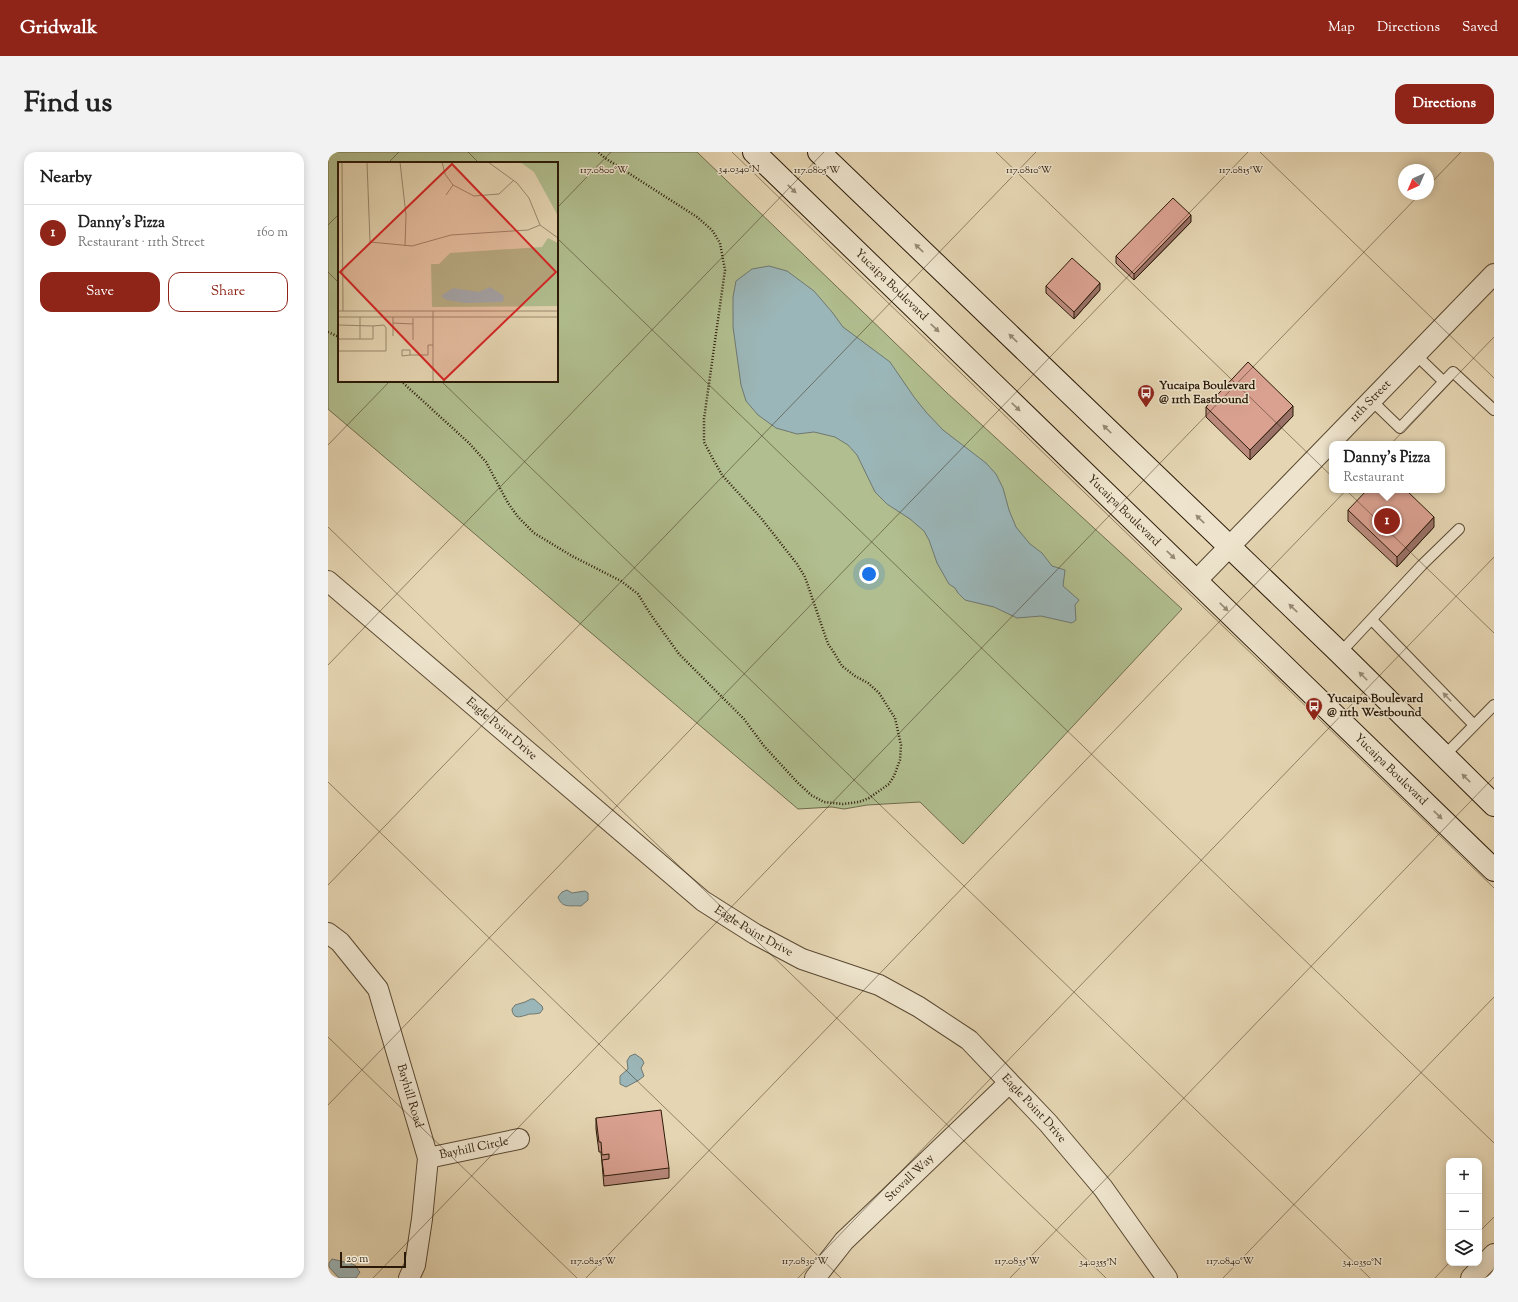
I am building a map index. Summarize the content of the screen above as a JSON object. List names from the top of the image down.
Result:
{
  "streets": {
    "main road": ["Yucaipa Boulevard"],
    "street": [
      "11th Street",
      "Eagle Point Drive",
      "Bayhill Road",
      "Bayhill Circle",
      "Stovall Way"
    ]
  },
  "crossings": [
    ["Yucaipa Boulevard", "11th Street"],
    ["Eagle Point Drive", "Stovall Way"],
    ["Bayhill Road", "Bayhill Circle"]
  ],
  "places": {
    "bus stop": ["Yucaipa Boulevard @ 11th Eastbound", "Yucaipa Boulevard @ 11th Westbound"]
  },
  "scale_bar": "20 m",
  "north": "bottom left",
  "page": {
    "header": "Gridwalk",
    "nav": ["Map", "Directions", "Saved"],
    "title": "Find us",
    "buttons": [
      "Directions",
      ["Save", "Share"]
    ],
    "heading": "Nearby",
    "list": [
      {
        "mark": "1",
        "name": "Danny's Pizza",
        "note": "Restaurant · 11th Street",
        "value": "160 m"
      }
    ],
    "popup": ["Danny's Pizza", "Restaurant"],
    "pins": "1",
    "map_buttons": ["+", "−"],
    "scale": "20 m"
  },
  "coordinates": [
    "34.0340°N",
    "117.0800°W",
    "117.0805°W",
    "117.0810°W",
    "117.0815°W",
    "117.0825°W",
    "117.0830°W",
    "117.0835°W",
    "117.0840°W",
    "34.0355°N",
    "34.0350°N"
  ]
}
